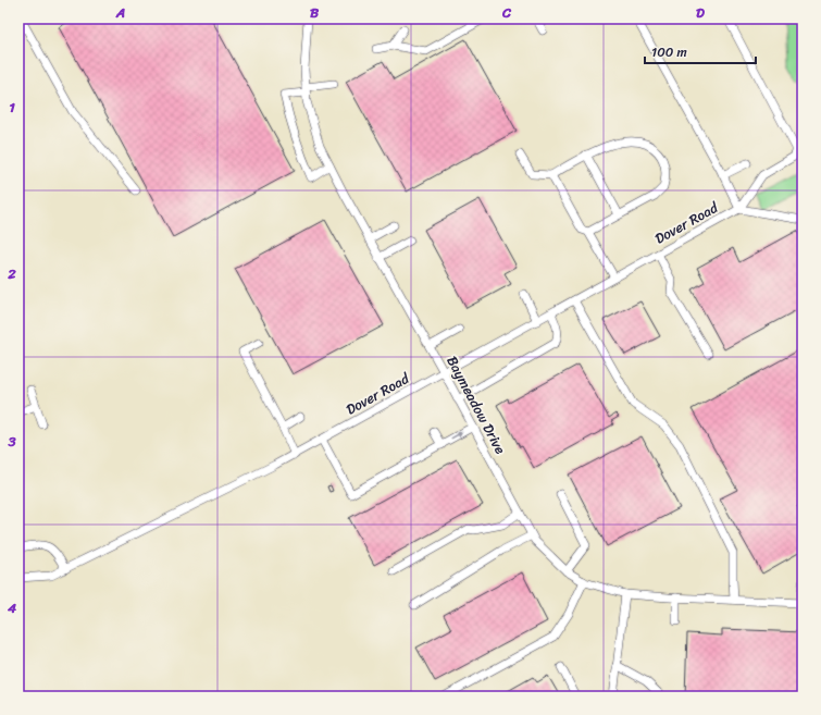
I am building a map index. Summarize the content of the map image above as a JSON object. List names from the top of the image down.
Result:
{
  "streets": {
    "street": ["Dover Road", "Baymeadow Drive"]
  },
  "crossings": [
    ["Dover Road", "Baymeadow Drive"]
  ],
  "scale_bar": "100 m",
  "grid": {
    "columns": [
      "A",
      "B",
      "C",
      "D"
    ],
    "rows": [
      "1",
      "2",
      "3",
      "4"
    ]
  }
}
